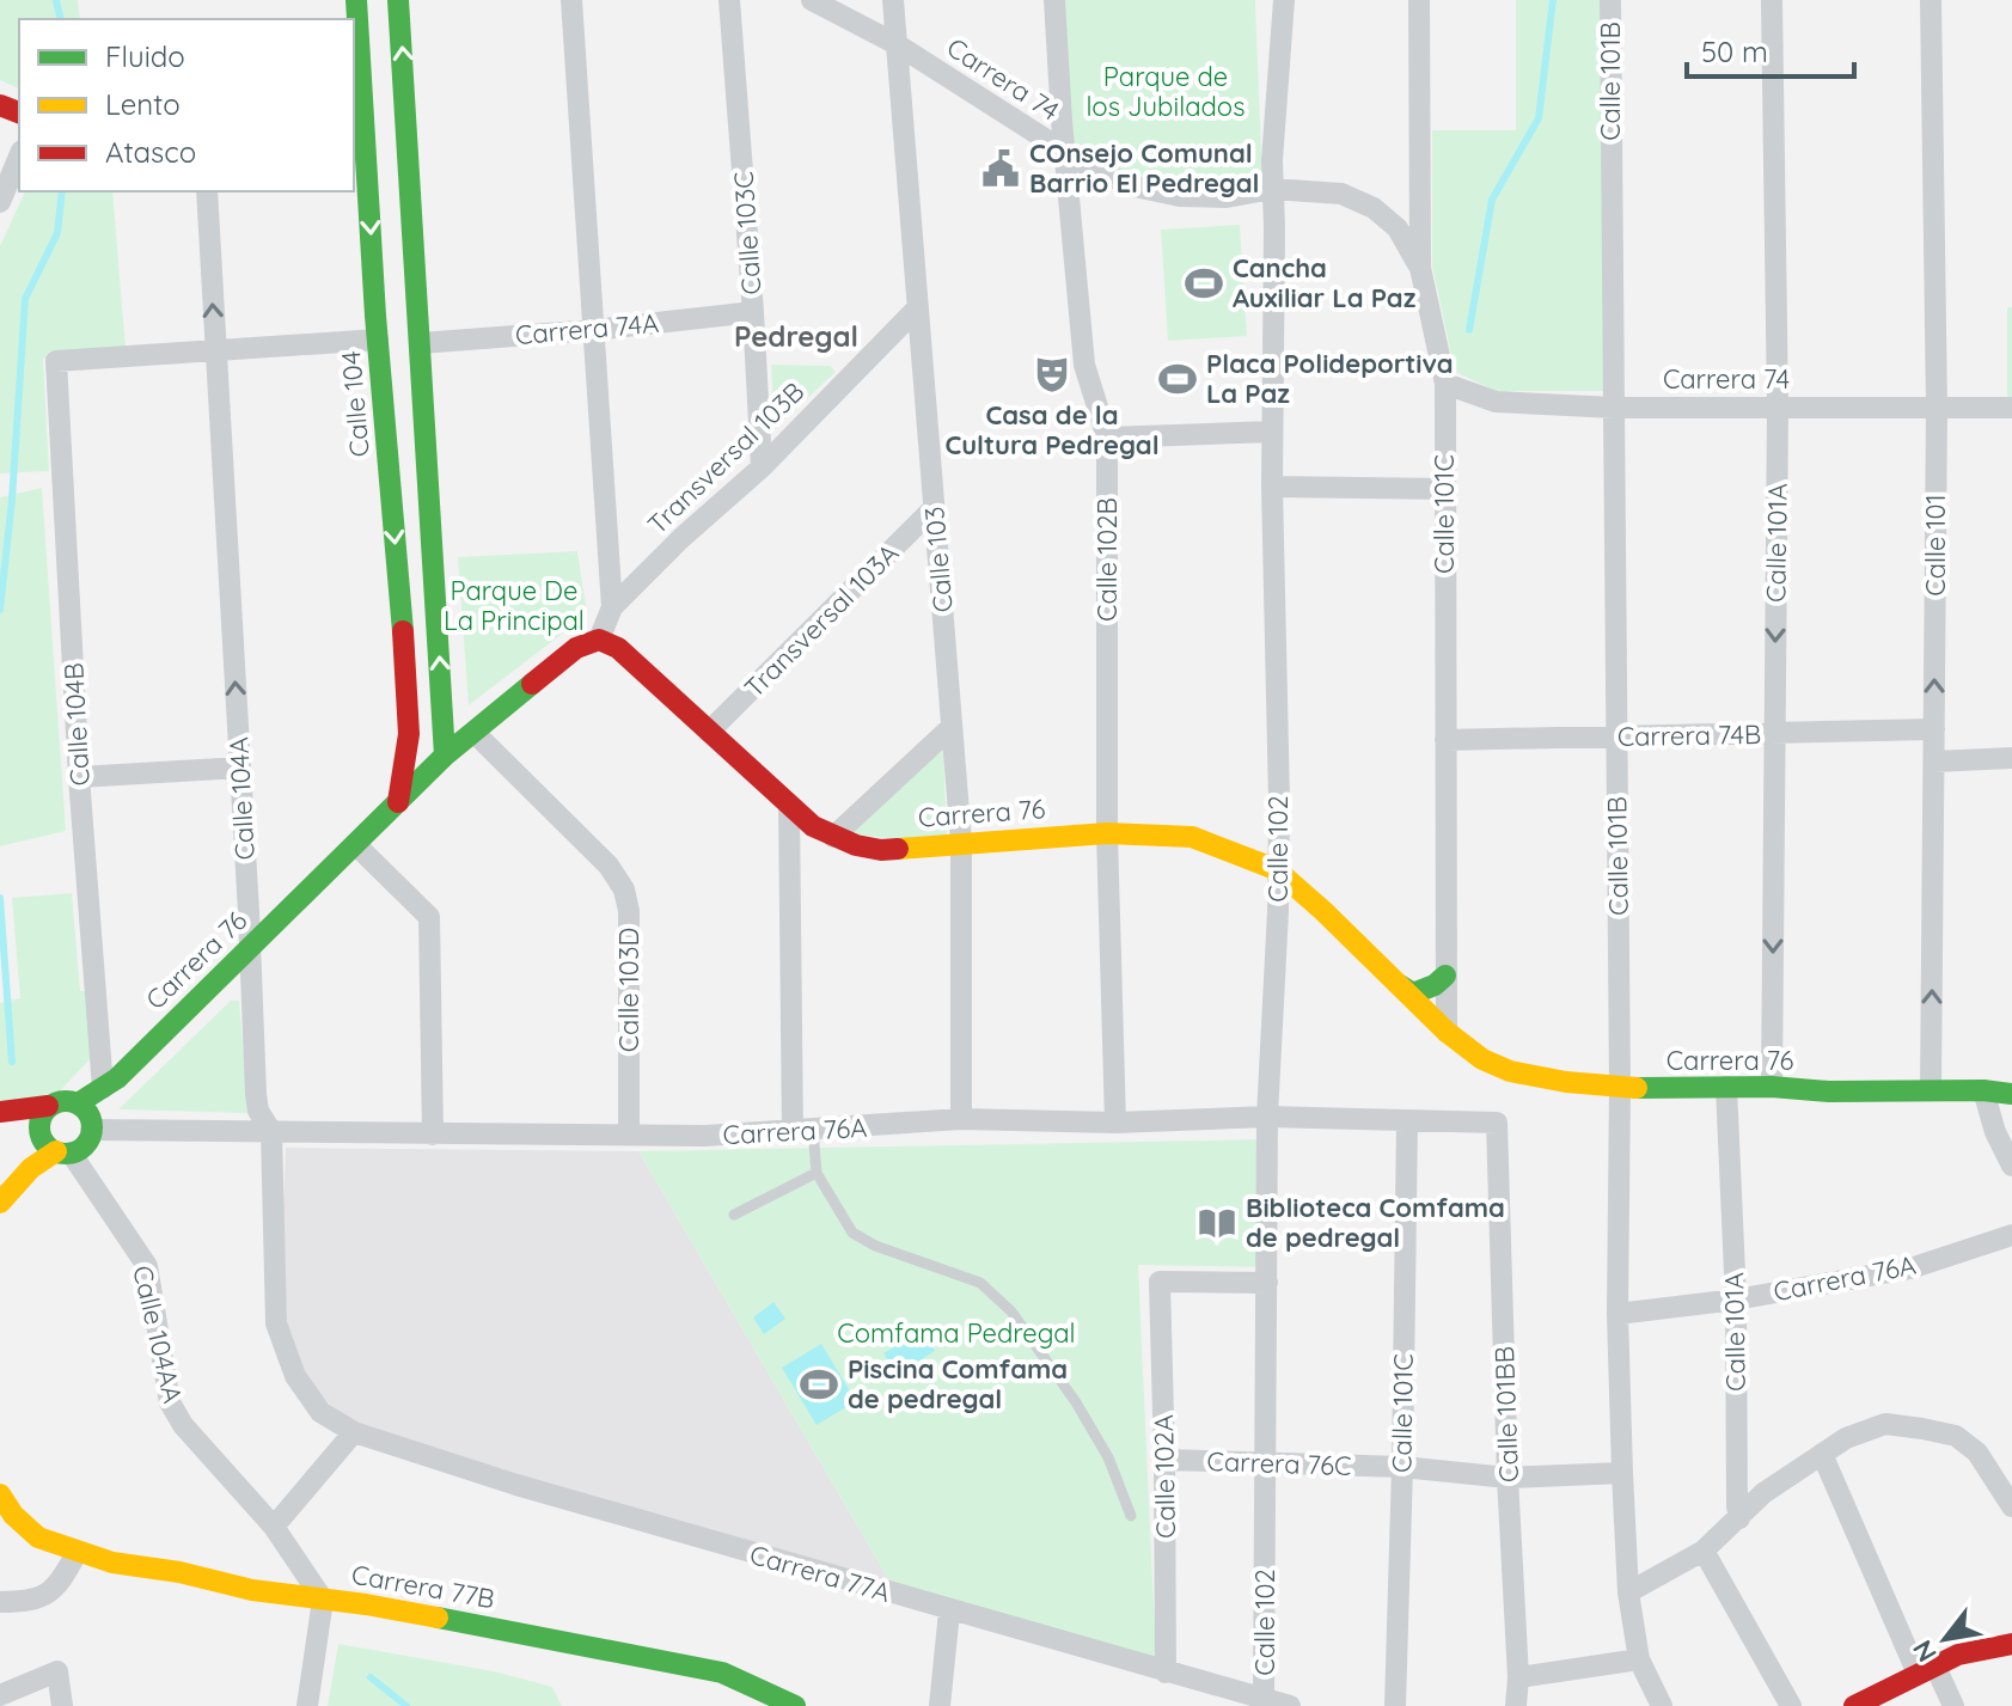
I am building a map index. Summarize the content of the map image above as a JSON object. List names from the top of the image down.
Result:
{
  "streets": {
    "street": [
      "Carrera 74",
      "Calle 101B",
      "Calle 103C",
      "Carrera 74A",
      "Calle 104",
      "Transversal 103B",
      "Calle 101C",
      "Calle 101A",
      "Calle 101",
      "Calle 103",
      "Calle 102B",
      "Transversal 103A",
      "Calle 104B",
      "Carrera 74B",
      "Calle 104A",
      "Carrera 76",
      "Calle 102",
      "Calle 103D",
      "Carrera 76A",
      "Calle 104AA",
      "Calle 101BB",
      "Carrera 76C",
      "Calle 102A",
      "Carrera 77A",
      "Carrera 77B"
    ]
  },
  "crossings": [
    ["Carrera 74", "Calle 101B"],
    ["Carrera 74", "Calle 101C"],
    ["Carrera 74", "Calle 101A"],
    ["Carrera 74", "Calle 101"],
    ["Carrera 74", "Calle 103"],
    ["Carrera 74", "Calle 102B"],
    ["Carrera 74", "Calle 102"],
    ["Calle 101B", "Carrera 74B"],
    ["Calle 101B", "Carrera 76"],
    ["Calle 101B", "Carrera 76A"],
    ["Calle 101B", "Carrera 76C"],
    ["Calle 103C", "Carrera 74A"],
    ["Calle 103C", "Transversal 103B"],
    ["Calle 104", "Carrera 76"],
    ["Transversal 103B", "Calle 103"],
    ["Calle 101C", "Carrera 74B"],
    ["Calle 101C", "Carrera 76"],
    ["Calle 101C", "Carrera 76A"],
    ["Calle 101C", "Carrera 76C"],
    ["Calle 101A", "Carrera 74B"],
    ["Calle 101A", "Carrera 76"],
    ["Calle 101A", "Carrera 76A"],
    ["Calle 101", "Carrera 74B"],
    ["Calle 101", "Carrera 76"],
    ["Calle 103", "Transversal 103A"],
    ["Calle 103", "Carrera 76"],
    ["Calle 103", "Carrera 76A"],
    ["Calle 102B", "Carrera 76"],
    ["Calle 102B", "Carrera 76A"],
    ["Transversal 103A", "Carrera 76"],
    ["Calle 104B", "Calle 104A"],
    ["Calle 104B", "Carrera 76"],
    ["Calle 104A", "Carrera 76"],
    ["Calle 104A", "Carrera 76A"],
    ["Calle 104A", "Carrera 77A"],
    ["Carrera 76", "Calle 102"],
    ["Carrera 76", "Calle 103D"],
    ["Carrera 76", "Carrera 76A"],
    ["Carrera 76", "Calle 104AA"],
    ["Calle 102", "Carrera 76A"],
    ["Calle 102", "Carrera 76C"],
    ["Calle 102", "Calle 102A"],
    ["Calle 102", "Carrera 77A"],
    ["Calle 103D", "Carrera 76A"],
    ["Carrera 76A", "Calle 104AA"],
    ["Carrera 76A", "Calle 101BB"],
    ["Calle 104AA", "Carrera 77B"],
    ["Calle 101BB", "Carrera 76C"],
    ["Carrera 76C", "Calle 102A"],
    ["Calle 102A", "Carrera 77A"]
  ],
  "one_way": ["Calle 101A", "Calle 101", "Calle 104A"],
  "districts": ["Pedregal"],
  "parks": ["Parque de los Jubilados", "Parque De La Principal", "Comfama Pedregal"],
  "places": {
    "public building": ["COnsejo Comunal Barrio El Pedregal"],
    "sports": ["Cancha Auxiliar La Paz", "Placa Polideportiva La Paz", "Piscina Comfama de pedregal"],
    "theatre": ["Casa de la Cultura Pedregal"],
    "library": ["Biblioteca Comfama de pedregal"]
  },
  "legend": ["Fluido", "Lento", "Atasco"],
  "scale_bar": "50 m",
  "north": "bottom left"
}
